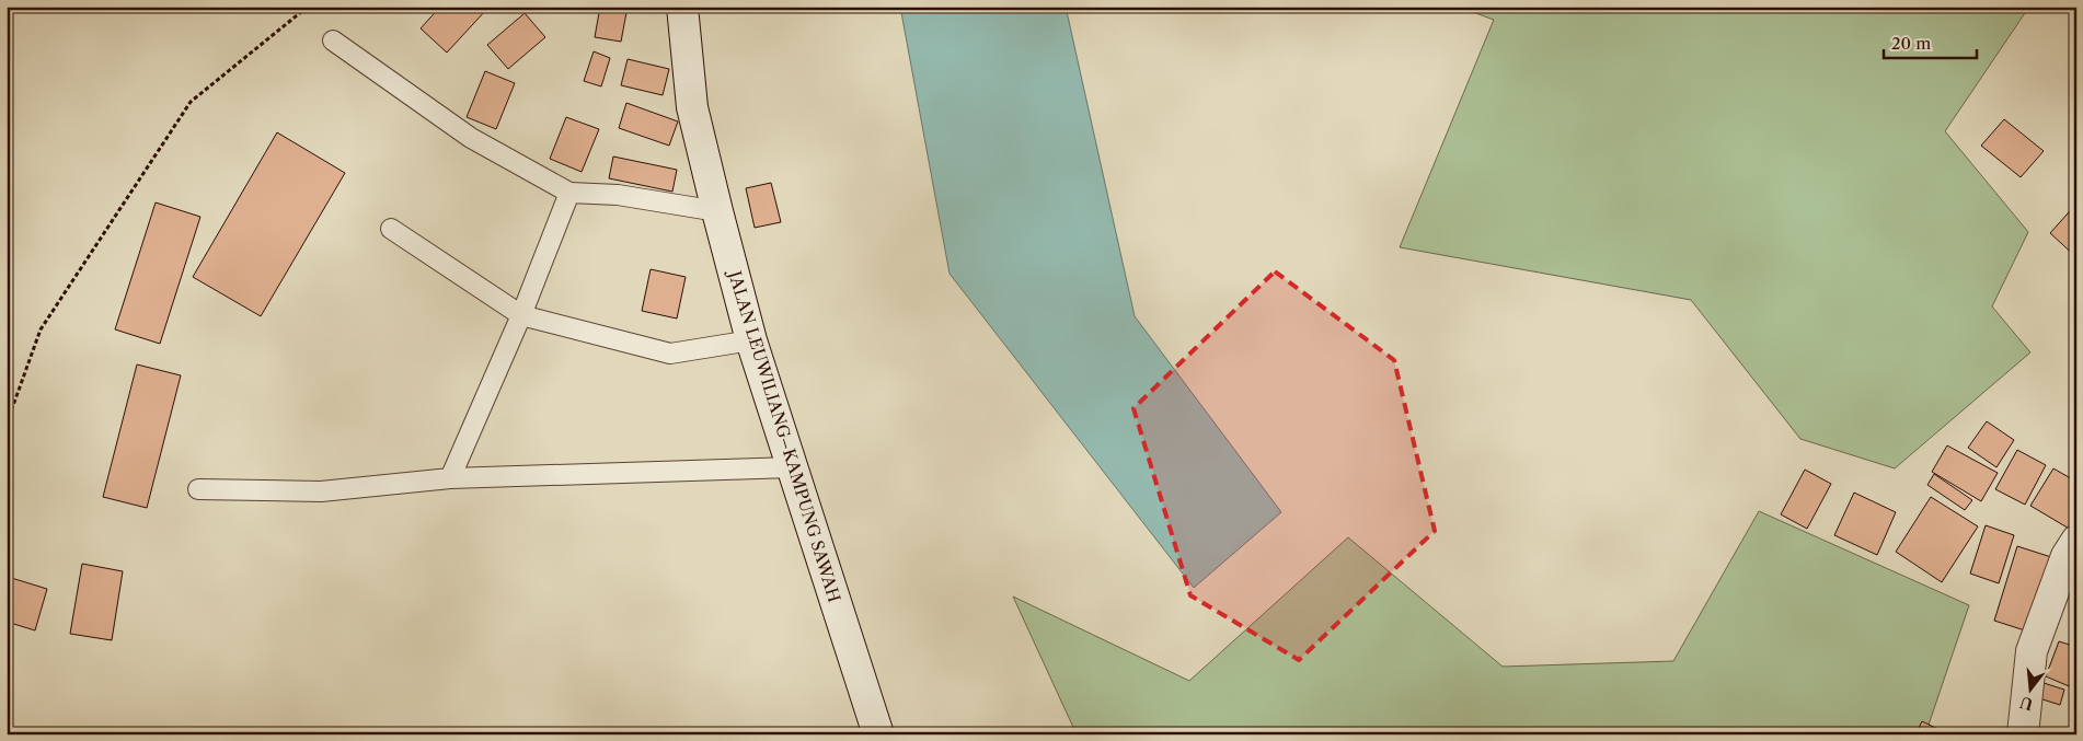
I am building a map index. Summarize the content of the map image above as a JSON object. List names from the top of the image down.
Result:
{
  "streets": {
    "main road": ["JALAN LEUWILIANG–KAMPUNG SAWAH"]
  },
  "scale_bar": "20 m",
  "north": "bottom"
}
